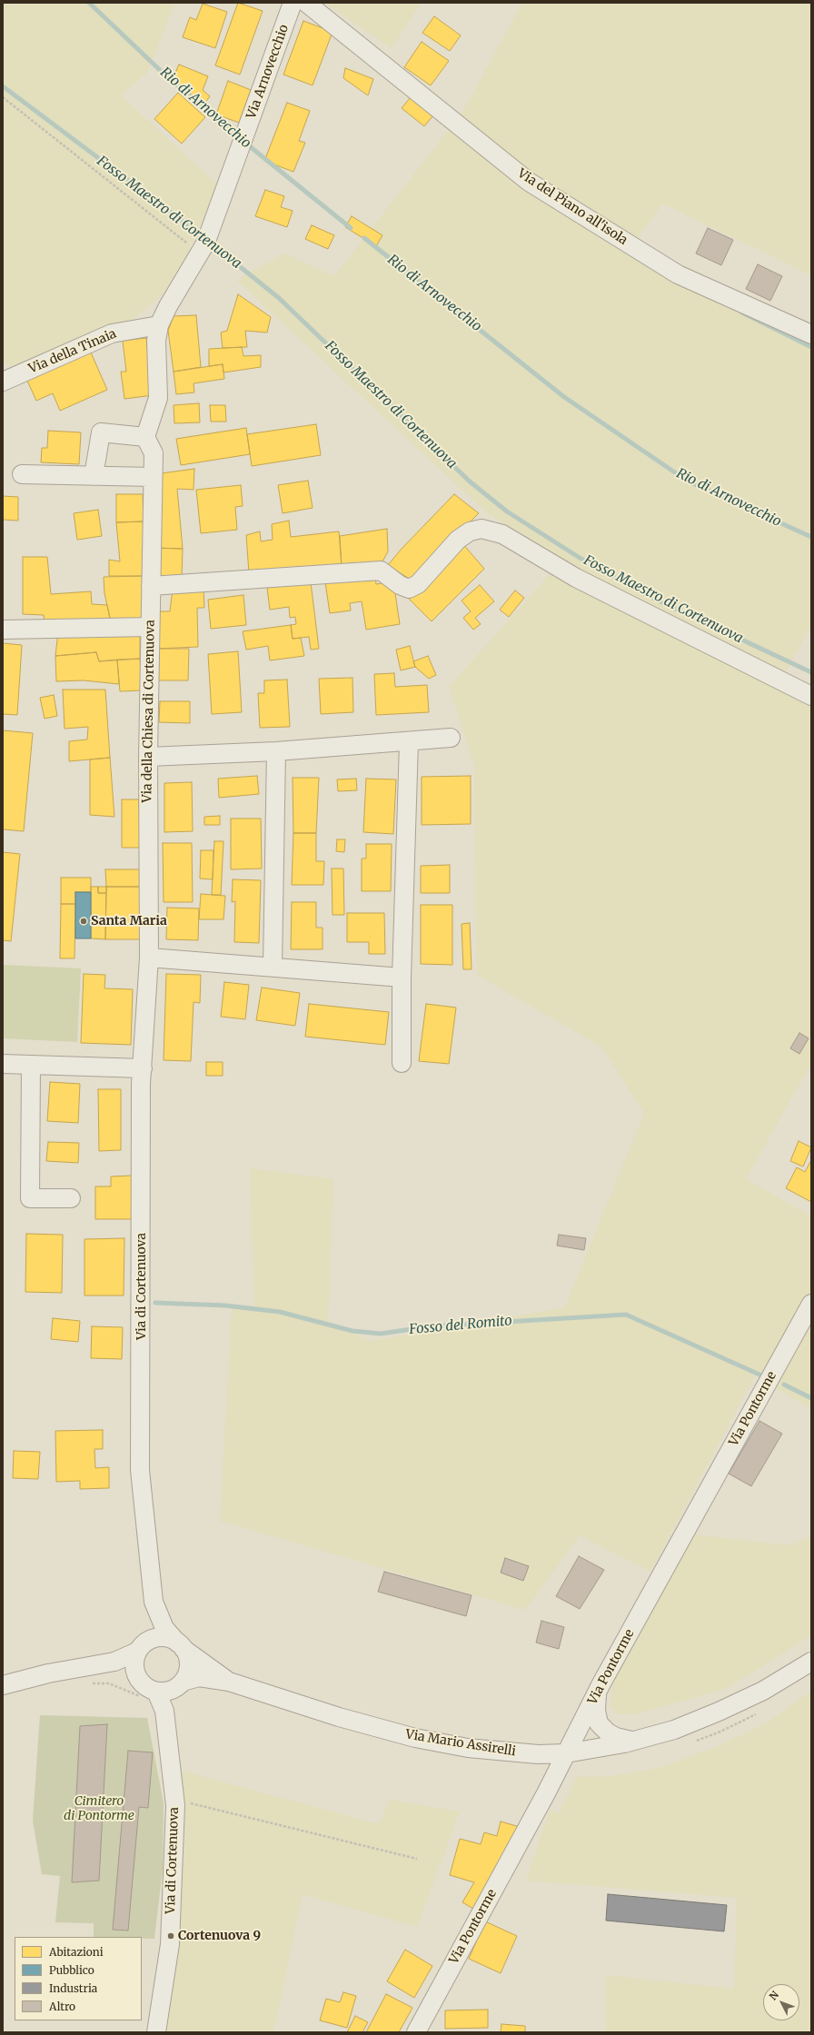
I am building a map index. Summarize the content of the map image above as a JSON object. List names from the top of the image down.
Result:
{
  "streets": {
    "street": [
      "Via Arnovecchio",
      "Via del Piano all'isola",
      "Via della Tinaia",
      "Via della Chiesa di Cortenuova",
      "Via di Cortenuova",
      "Via Pontorme",
      "Via Mario Assirelli"
    ]
  },
  "crossings": [
    ["Via della Chiesa di Cortenuova", "Via di Cortenuova"],
    ["Via Pontorme", "Via Mario Assirelli"]
  ],
  "water": ["Rio di Arnovecchio", "Fosso Maestro di Cortenuova", "Fosso del Romito"],
  "parks": ["Cimitero di Pontorme"],
  "places": ["Santa Maria", "Cortenuova 9"],
  "legend": [
    "Abitazioni",
    "Pubblico",
    "Industria",
    "Altro"
  ],
  "north": "top left"
}
